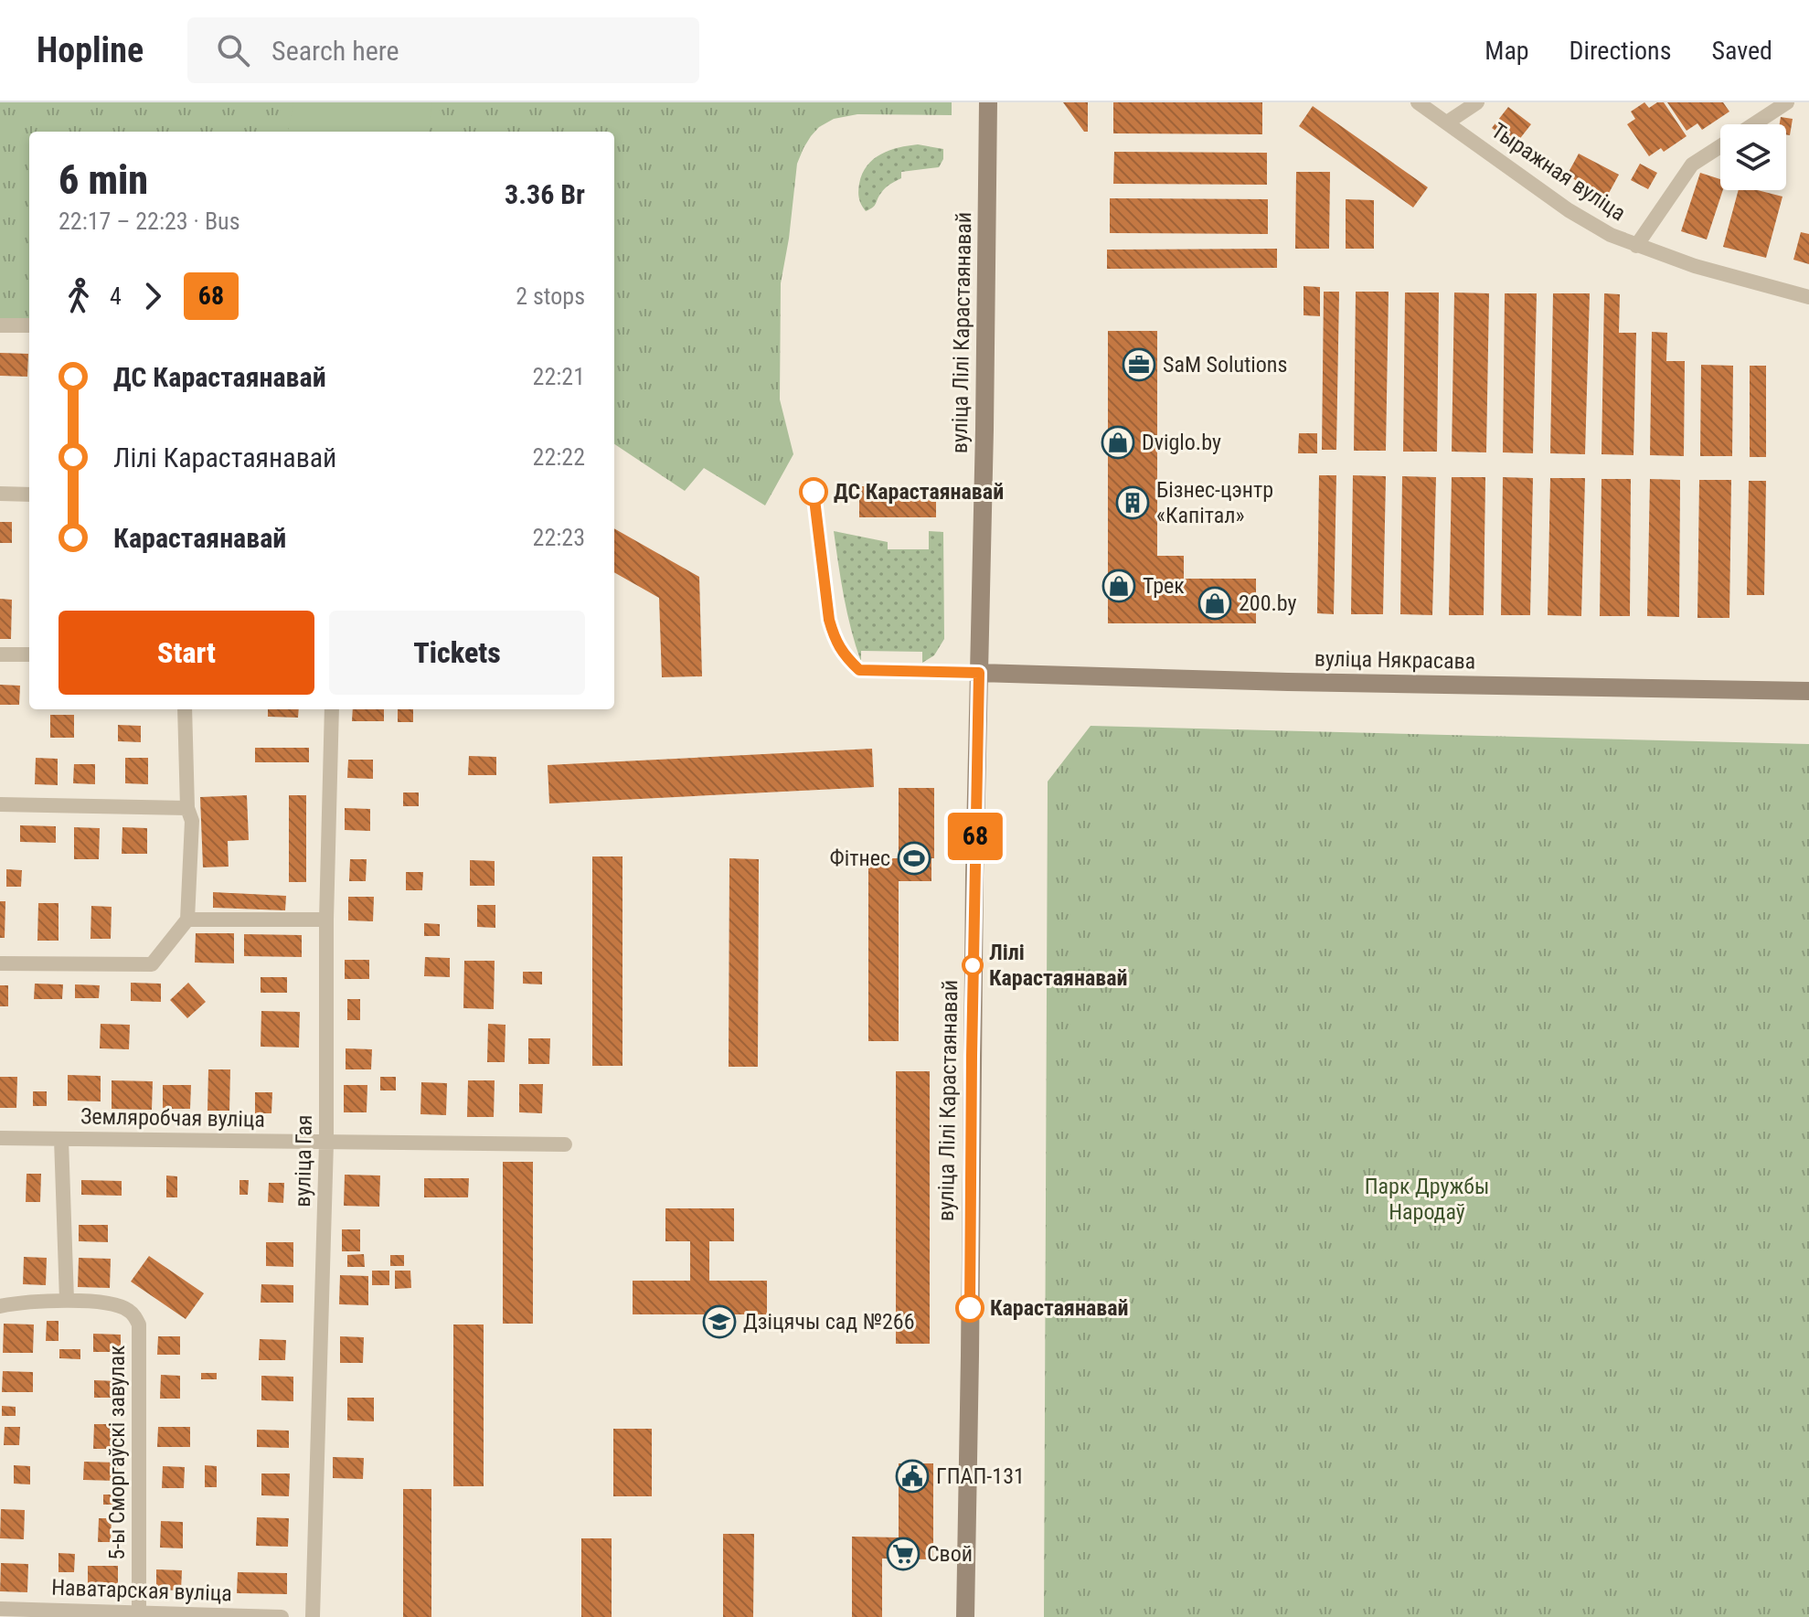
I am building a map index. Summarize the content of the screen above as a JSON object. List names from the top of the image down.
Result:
{
  "streets": {
    "main road": ["вуліца Лілі Карастаянавай", "вуліца Някрасава"],
    "street": [
      "Тыражная вуліца",
      "Земляробчая вуліца",
      "вуліца Гая",
      "5-ы Сморгаўскі завулак",
      "Наватарская вуліца"
    ]
  },
  "crossings": [
    ["вуліца Лілі Карастаянавай", "вуліца Някрасава"],
    ["Земляробчая вуліца", "вуліца Гая"],
    ["5-ы Сморгаўскі завулак", "Наватарская вуліца"]
  ],
  "parks": ["Парк Дружбы Народаў"],
  "places": {
    "office": ["SaM Solutions"],
    "shop": ["Dviglo.by", "Трек", "200.by"],
    "other": ["ДС Карастаянавай", "Лілі Карастаянавай", "Карастаянавай"],
    "building": ["Бізнес-цэнтр «Капітал»"],
    "sports": ["Фітнес"],
    "school or university": ["Дзіцячы сад №266"],
    "public building": ["ГПАП-131"],
    "supermarket": ["Свой"]
  },
  "lines": ["bus line 68"],
  "page": {
    "header": "Hopline",
    "search": "Search here",
    "nav": ["Map", "Directions", "Saved"],
    "on_map": "68",
    "heading": ["6 min", "22:17 – 22:23 · Bus", "3.36 Br"],
    "legs": ["4", "68", "2 stops"],
    "list": [
      {
        "name": "ДС Карастаянавай",
        "value": "22:21"
      },
      {
        "name": "Лілі Карастаянавай",
        "value": "22:22"
      },
      {
        "name": "Карастаянавай",
        "value": "22:23"
      }
    ],
    "buttons": ["Start", "Tickets"]
  }
}
